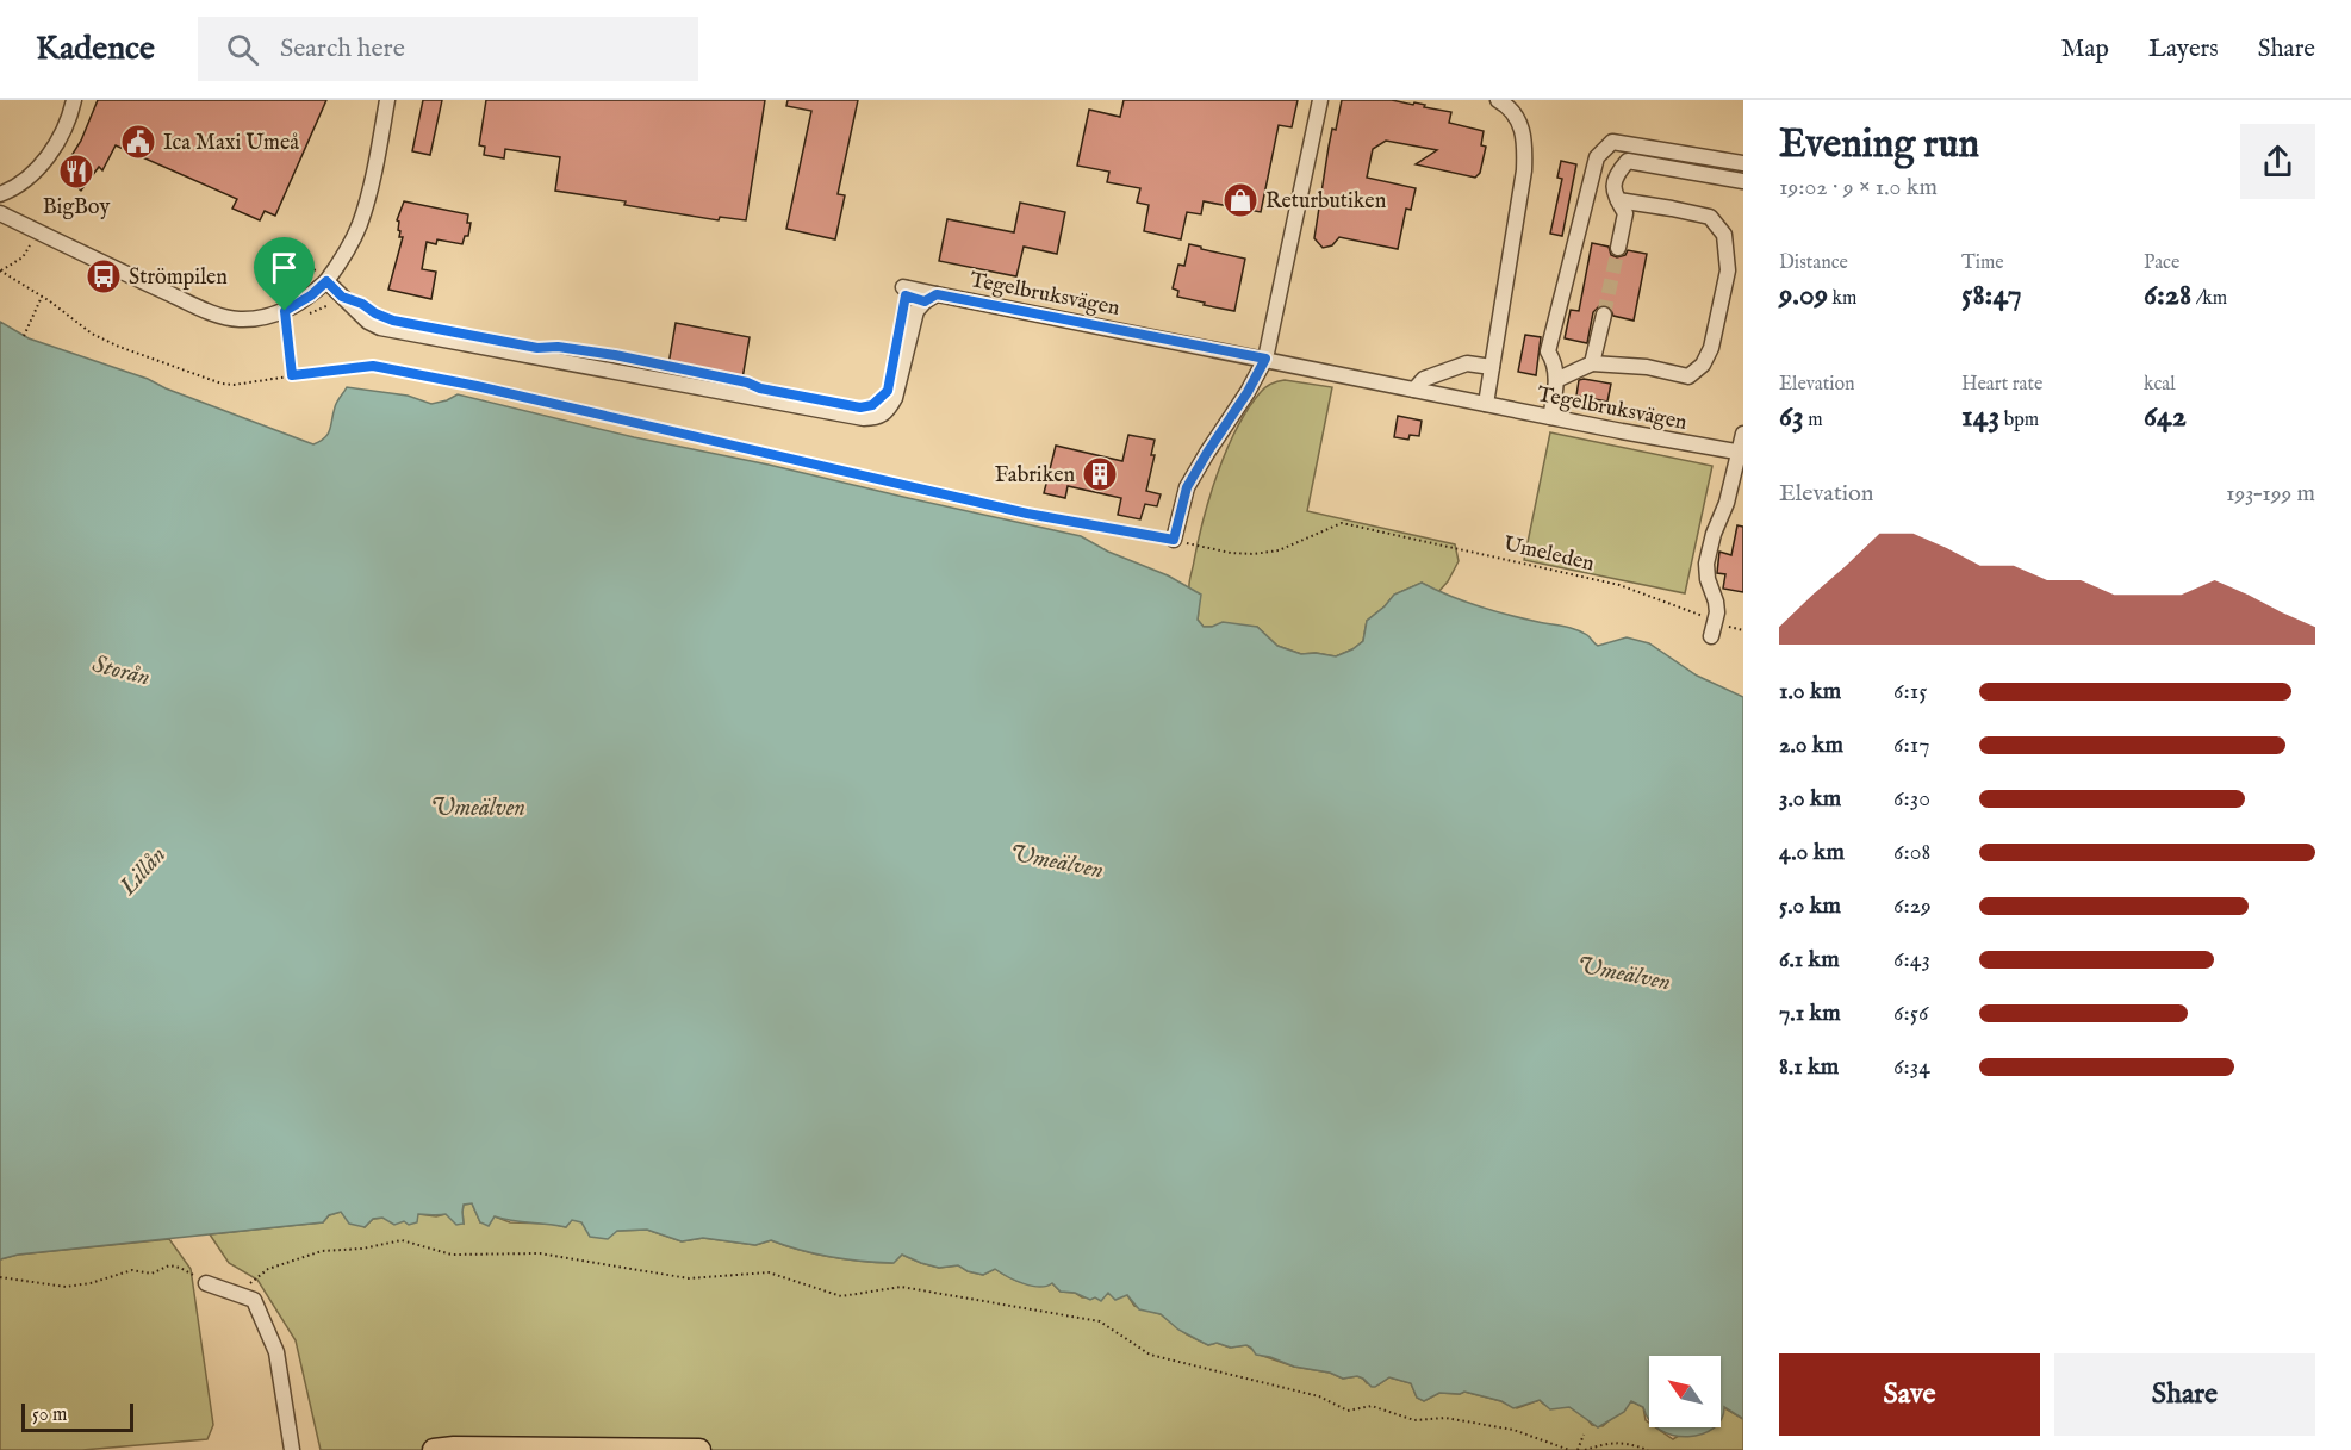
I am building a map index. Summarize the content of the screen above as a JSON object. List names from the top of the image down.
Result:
{
  "streets": {
    "street": ["Tegelbruksvägen"],
    "path": ["Umeleden"]
  },
  "water": ["Storån", "Umeälven", "Lillån"],
  "places": {
    "public building": ["Ica Maxi Umeå"],
    "restaurant": ["BigBoy"],
    "shop": ["Returbutiken"],
    "bus stop": ["Strömpilen"],
    "building": ["Fabriken"]
  },
  "scale_bar": "50 m",
  "north": "top left",
  "page": {
    "header": "Kadence",
    "search": "Search here",
    "nav": ["Map", "Layers", "Share"],
    "heading": ["Evening run", "19:02 · 9 × 1.0 km"],
    "stats": [
      ["Distance", "9.09 km"],
      ["Time", "58:47"],
      ["Pace", "6:28 /km"],
      ["Elevation", "63 m"],
      ["Heart rate", "143 bpm"],
      ["kcal", "642"]
    ],
    "chart": ["Elevation", "193–199 m"],
    "list": [
      {
        "name": "1.0 km",
        "note": "6:15"
      },
      {
        "name": "2.0 km",
        "note": "6:17"
      },
      {
        "name": "3.0 km",
        "note": "6:30"
      },
      {
        "name": "4.0 km",
        "note": "6:08"
      },
      {
        "name": "5.0 km",
        "note": "6:29"
      },
      {
        "name": "6.1 km",
        "note": "6:43"
      },
      {
        "name": "7.1 km",
        "note": "6:56"
      },
      {
        "name": "8.1 km",
        "note": "6:34"
      }
    ],
    "buttons": ["Save", "Share"],
    "scale": "50 m"
  }
}
